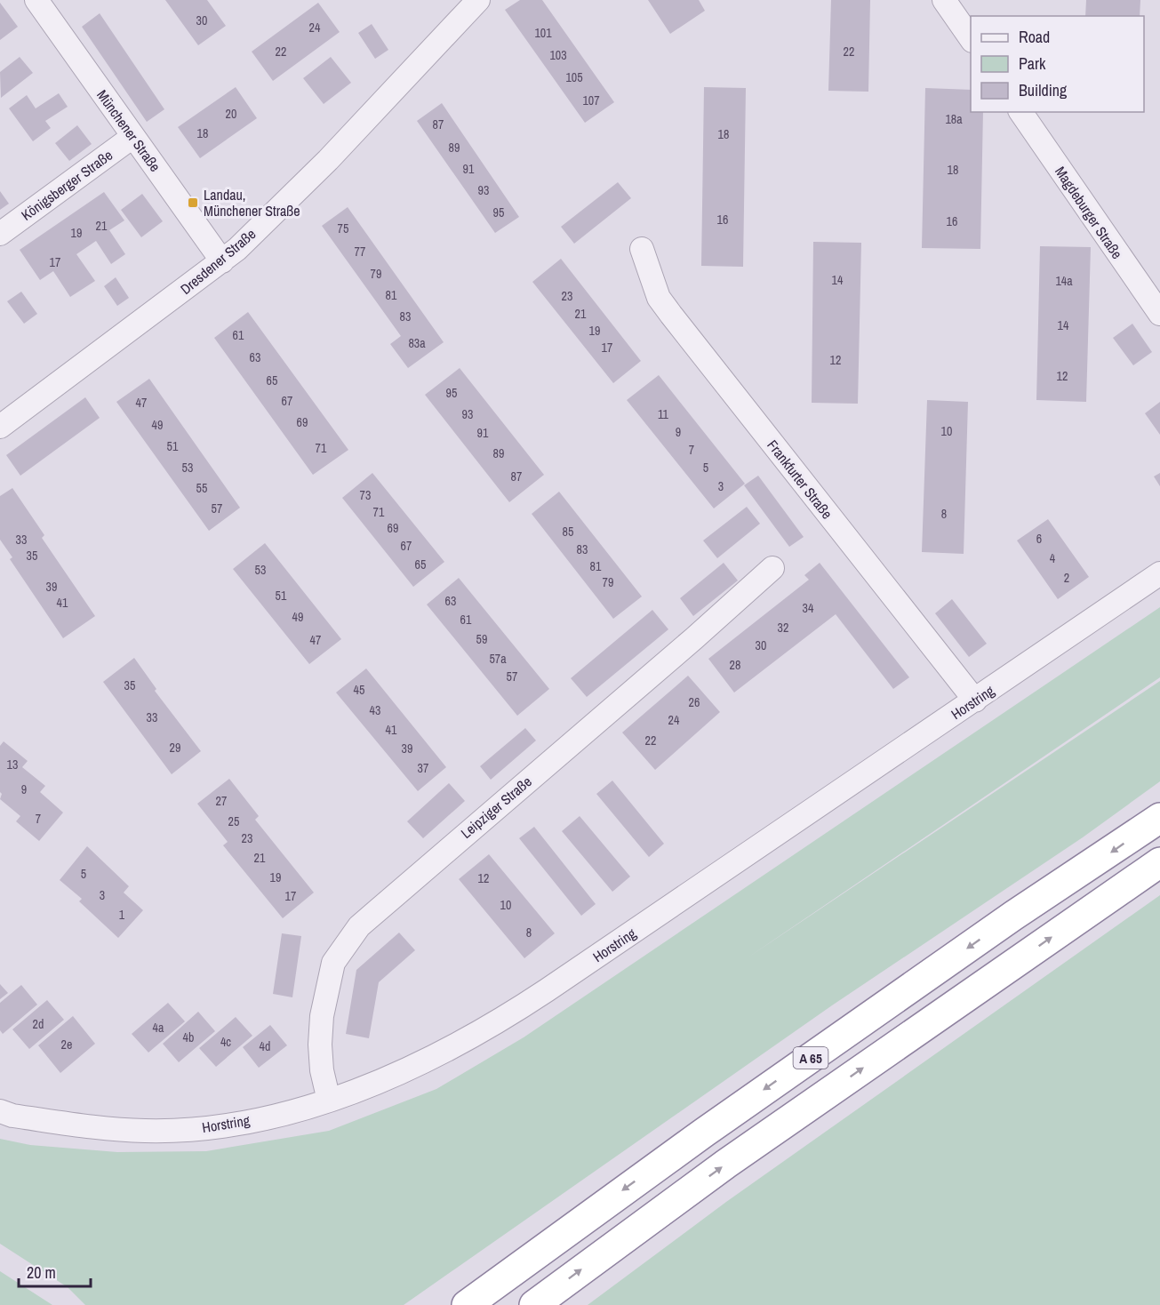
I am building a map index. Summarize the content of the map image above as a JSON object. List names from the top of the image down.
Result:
{
  "streets": {
    "highway": ["A 65"],
    "street": [
      "Münchener Straße",
      "Königsberger Straße",
      "Magdeburger Straße",
      "Dresdener Straße",
      "Frankfurter Straße",
      "Horstring",
      "Leipziger Straße"
    ]
  },
  "crossings": [
    ["Münchener Straße", "Königsberger Straße"],
    ["Münchener Straße", "Dresdener Straße"],
    ["Frankfurter Straße", "Horstring"],
    ["Horstring", "Leipziger Straße"]
  ],
  "places": {
    "transit": ["Landau, Münchener Straße"]
  },
  "house_numbers": [
    "30",
    "24",
    "101",
    "22",
    "22",
    "103",
    "105",
    "107",
    "20",
    "18a",
    "87",
    "18",
    "18",
    "89",
    "91",
    "18",
    "93",
    "95",
    "16",
    "16",
    "21",
    "75",
    "19",
    "77",
    "17",
    "79",
    "14",
    "14a",
    "81",
    "23",
    "21",
    "83",
    "14",
    "19",
    "61",
    "83a",
    "17",
    "63",
    "12",
    "12",
    "65",
    "95",
    "67",
    "47",
    "93",
    "11",
    "69",
    "49",
    "10",
    "9",
    "91",
    "51",
    "71",
    "7",
    "89",
    "53",
    "5",
    "87",
    "3",
    "55",
    "73",
    "57",
    "71",
    "8",
    "69",
    "85",
    "6",
    "33",
    "67",
    "83",
    "35",
    "4",
    "65",
    "81",
    "53",
    "2",
    "79",
    "39",
    "51",
    "63",
    "41",
    "34",
    "49",
    "61",
    "32",
    "59",
    "47",
    "30",
    "57a",
    "28",
    "57",
    "35",
    "45",
    "26",
    "43",
    "33",
    "24",
    "41",
    "22",
    "29",
    "39",
    "13",
    "37",
    "9",
    "27",
    "7",
    "25",
    "23",
    "21",
    "5",
    "19",
    "12",
    "3",
    "17",
    "10",
    "1",
    "8",
    "2d",
    "4a",
    "4b",
    "4c",
    "2e",
    "4d"
  ],
  "legend": ["Road", "Park", "Building"],
  "scale_bar": "20 m"
}
